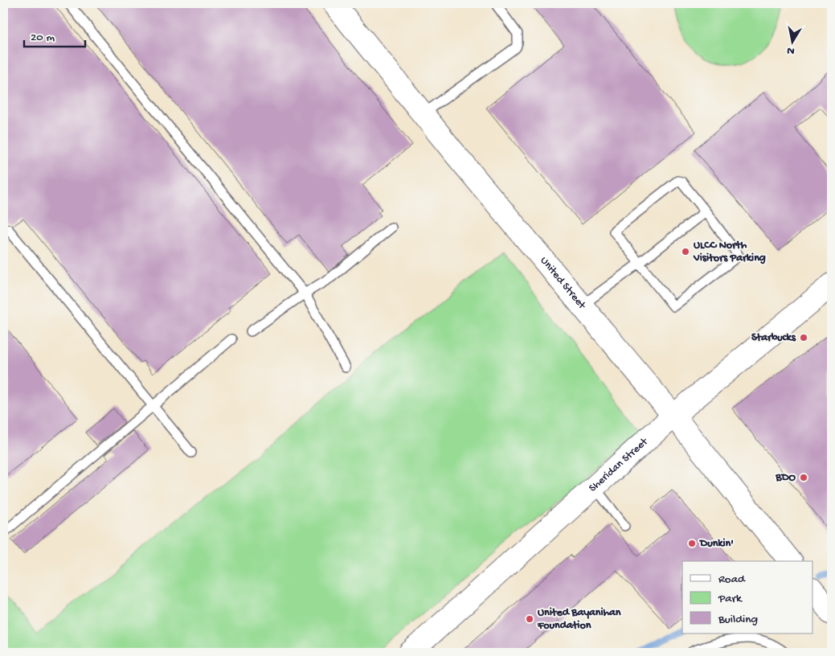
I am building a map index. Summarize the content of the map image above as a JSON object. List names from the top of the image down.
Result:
{
  "streets": {
    "street": ["United Street", "Sheridan Street"]
  },
  "crossings": [
    ["United Street", "Sheridan Street"]
  ],
  "places": [
    "ULCC North Visitors Parking",
    "Starbucks",
    "BDO",
    "Dunkin'",
    "United Bayanihan Foundation"
  ],
  "legend": ["Road", "Park", "Building"],
  "scale_bar": "20 m",
  "north": "bottom"
}
